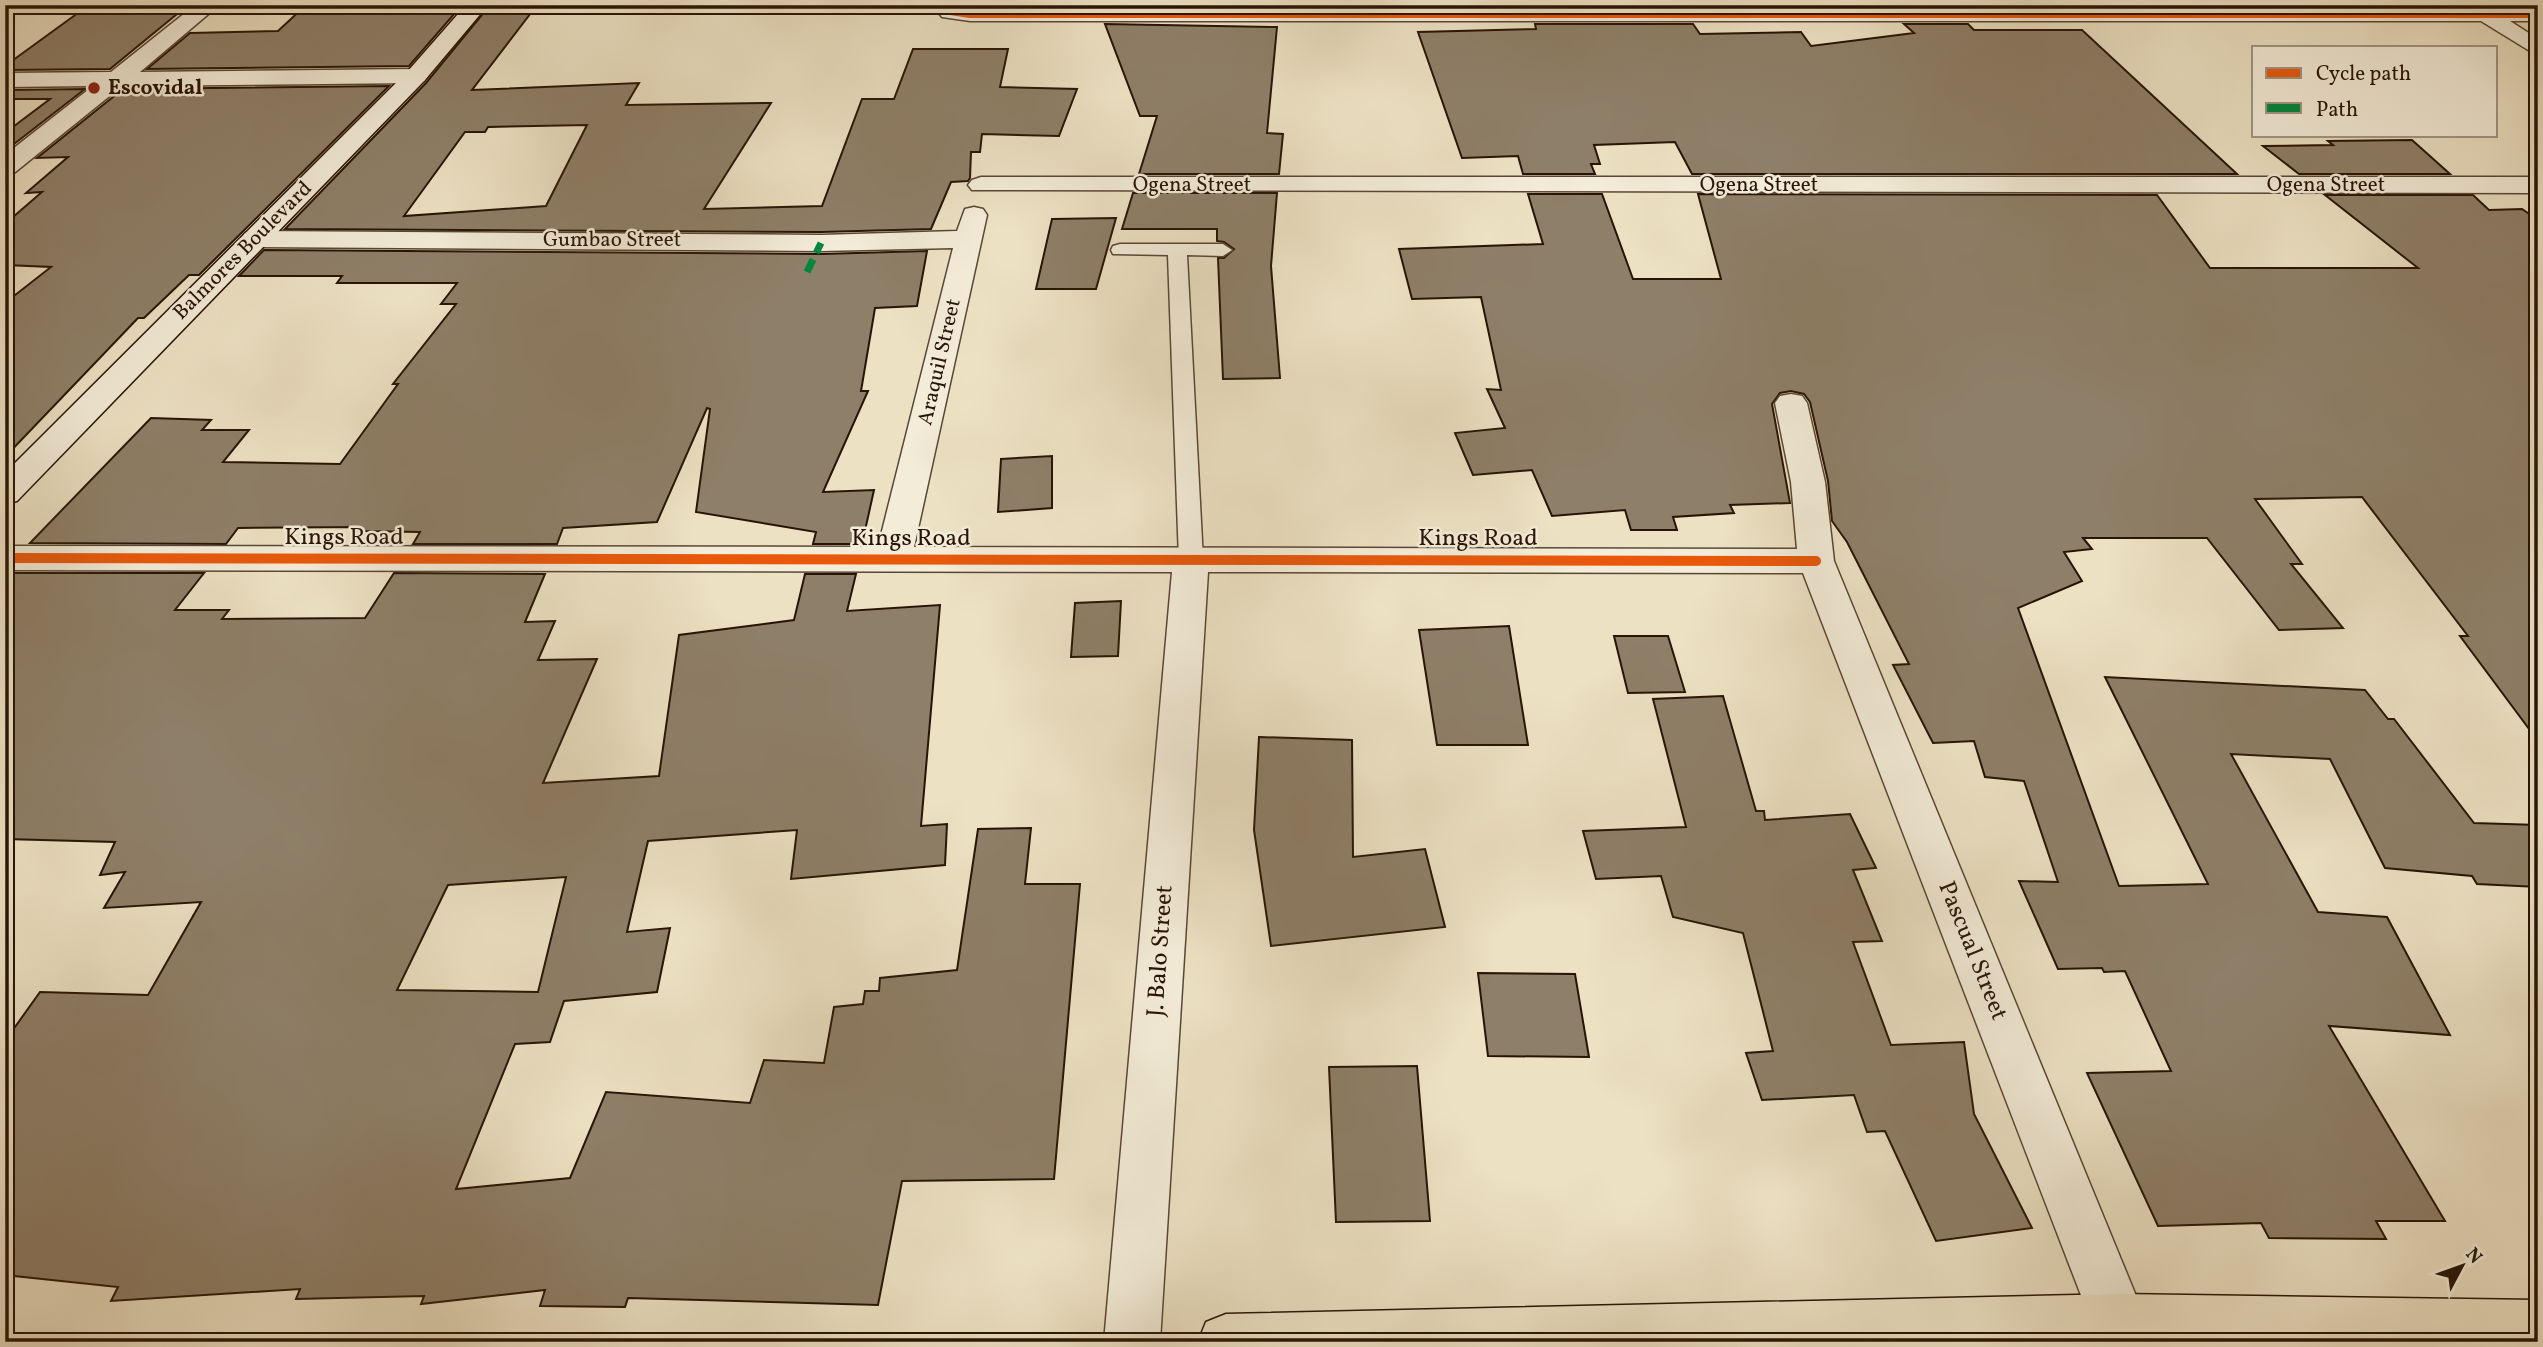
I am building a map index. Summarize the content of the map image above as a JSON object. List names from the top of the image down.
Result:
{
  "streets": {
    "street": [
      "Ogena Street",
      "Gumbao Street",
      "Balmores Boulevard",
      "Araquil Street",
      "Kings Road",
      "J. Balo Street",
      "Pascual Street"
    ]
  },
  "crossings": [
    ["Ogena Street", "Araquil Street"],
    ["Gumbao Street", "Balmores Boulevard"],
    ["Gumbao Street", "Araquil Street"],
    ["Araquil Street", "Kings Road"],
    ["Kings Road", "J. Balo Street"],
    ["Kings Road", "Pascual Street"]
  ],
  "places": ["Escovidal"],
  "legend": ["Cycle path", "Path"],
  "north": "top right"
}
